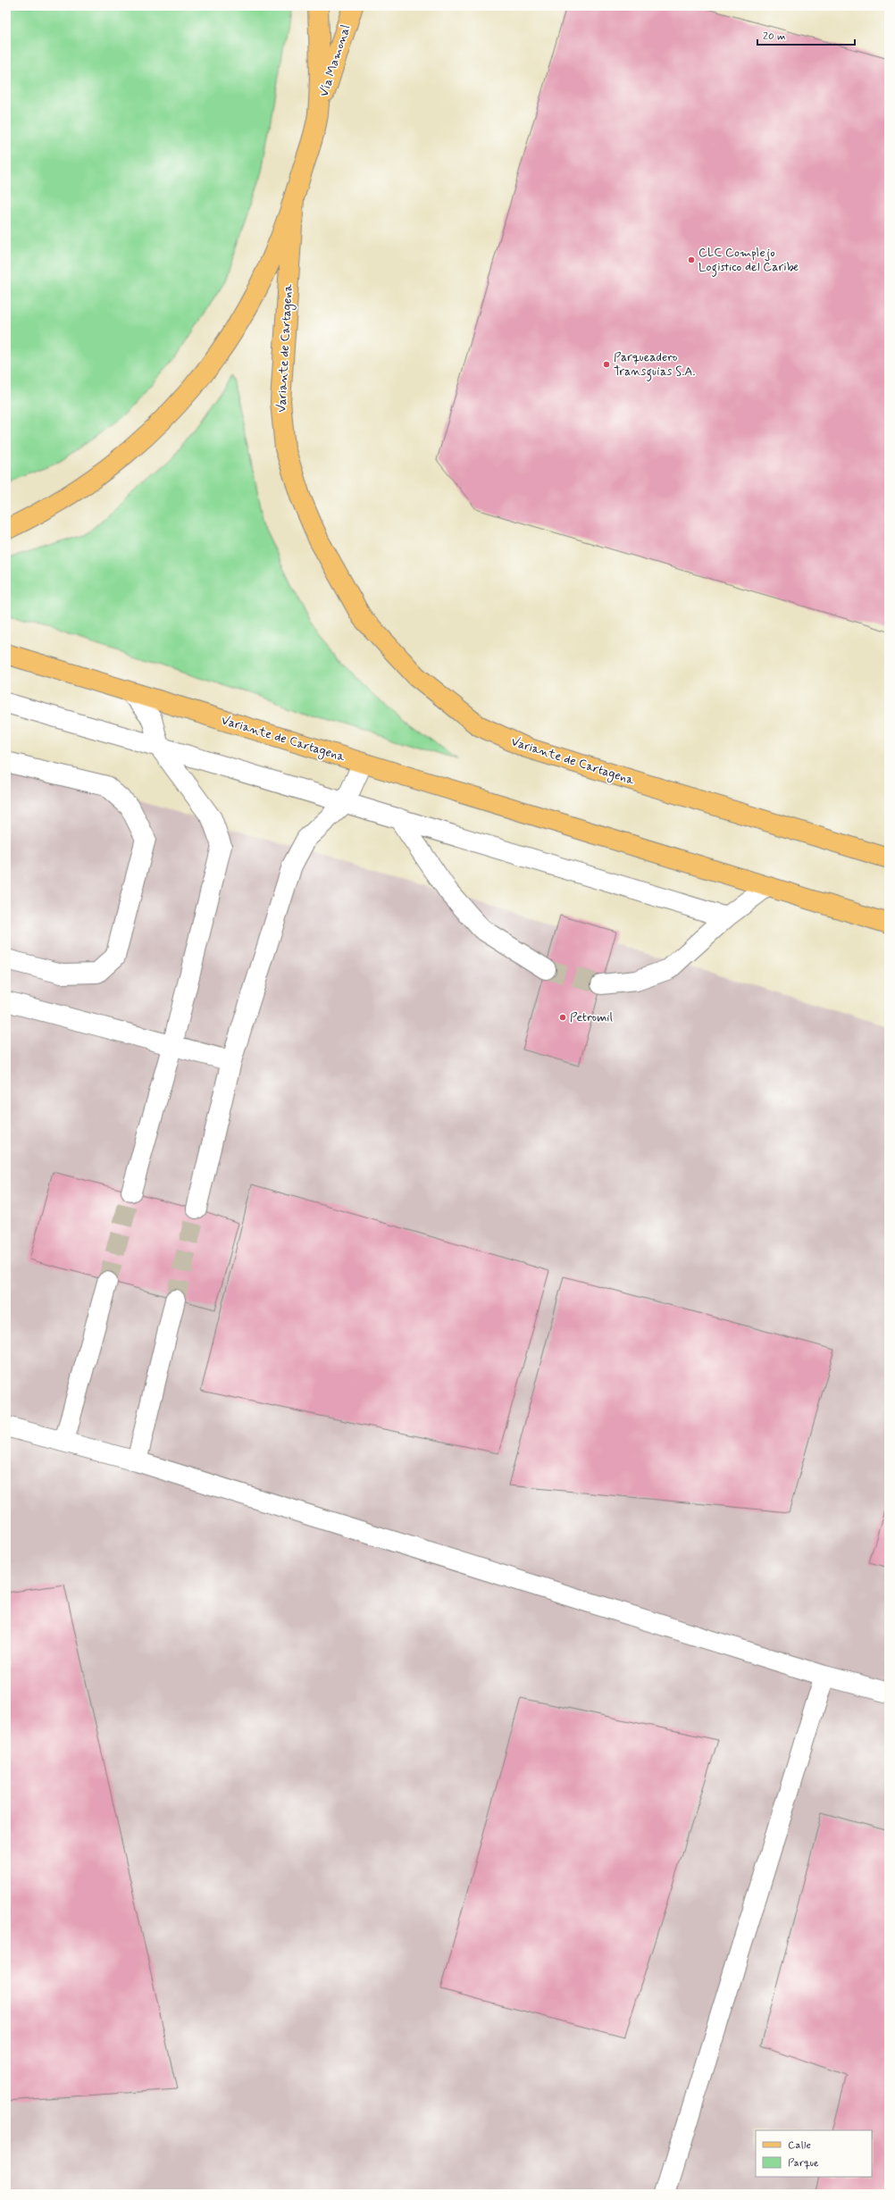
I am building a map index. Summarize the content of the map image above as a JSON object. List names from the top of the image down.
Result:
{
  "streets": {
    "main road": ["Vía Mamonal", "Variante de Cartagena"]
  },
  "places": ["CLC Complejo Logistico del Caribe", "Parqueadero Transguias S.A.", "Petromil"],
  "legend": ["Calle", "Parque"],
  "scale_bar": "20 m"
}
